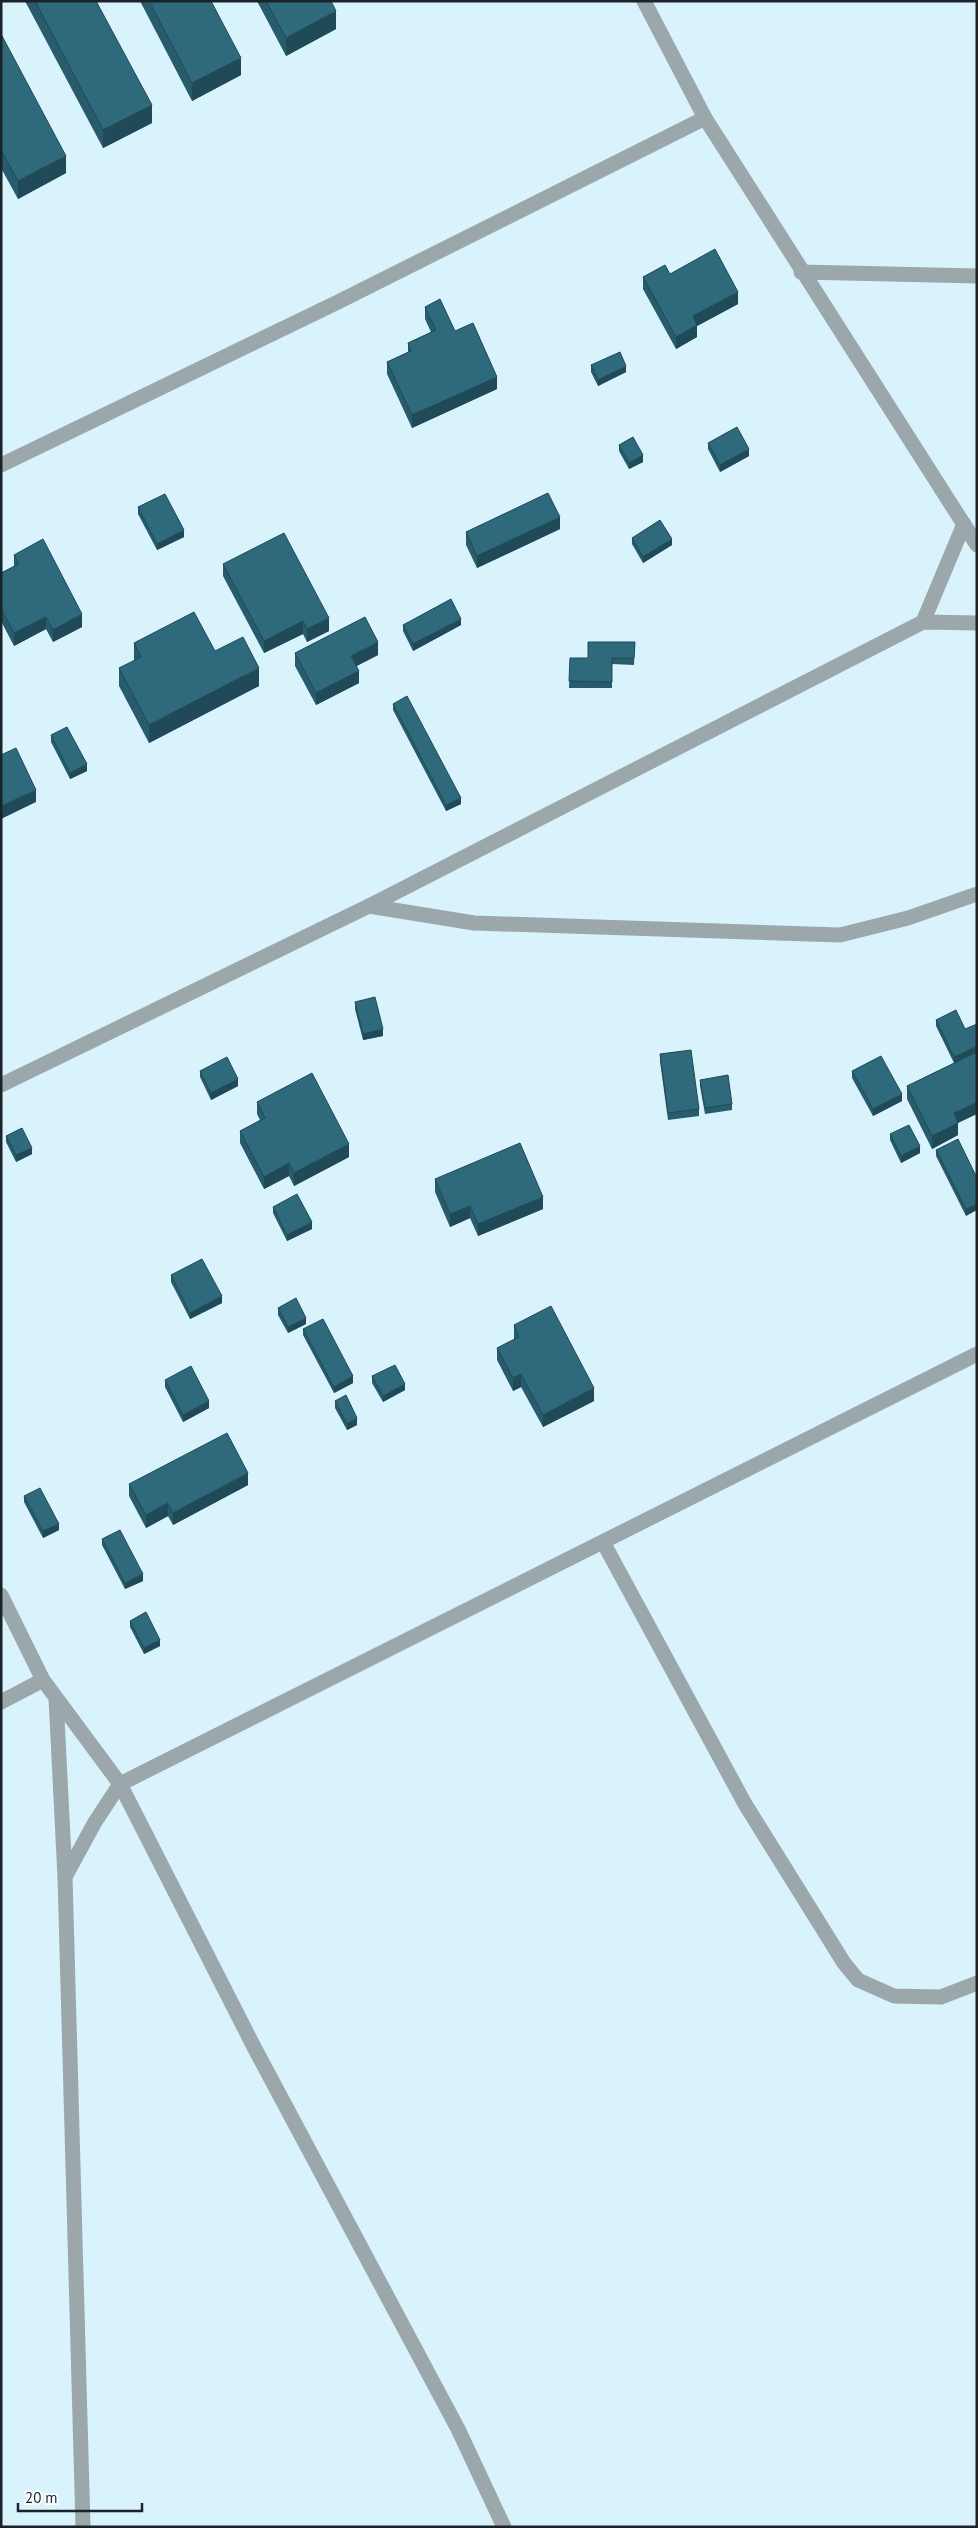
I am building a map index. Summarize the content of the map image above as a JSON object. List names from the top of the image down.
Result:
{
  "scale_bar": "20 m"
}
